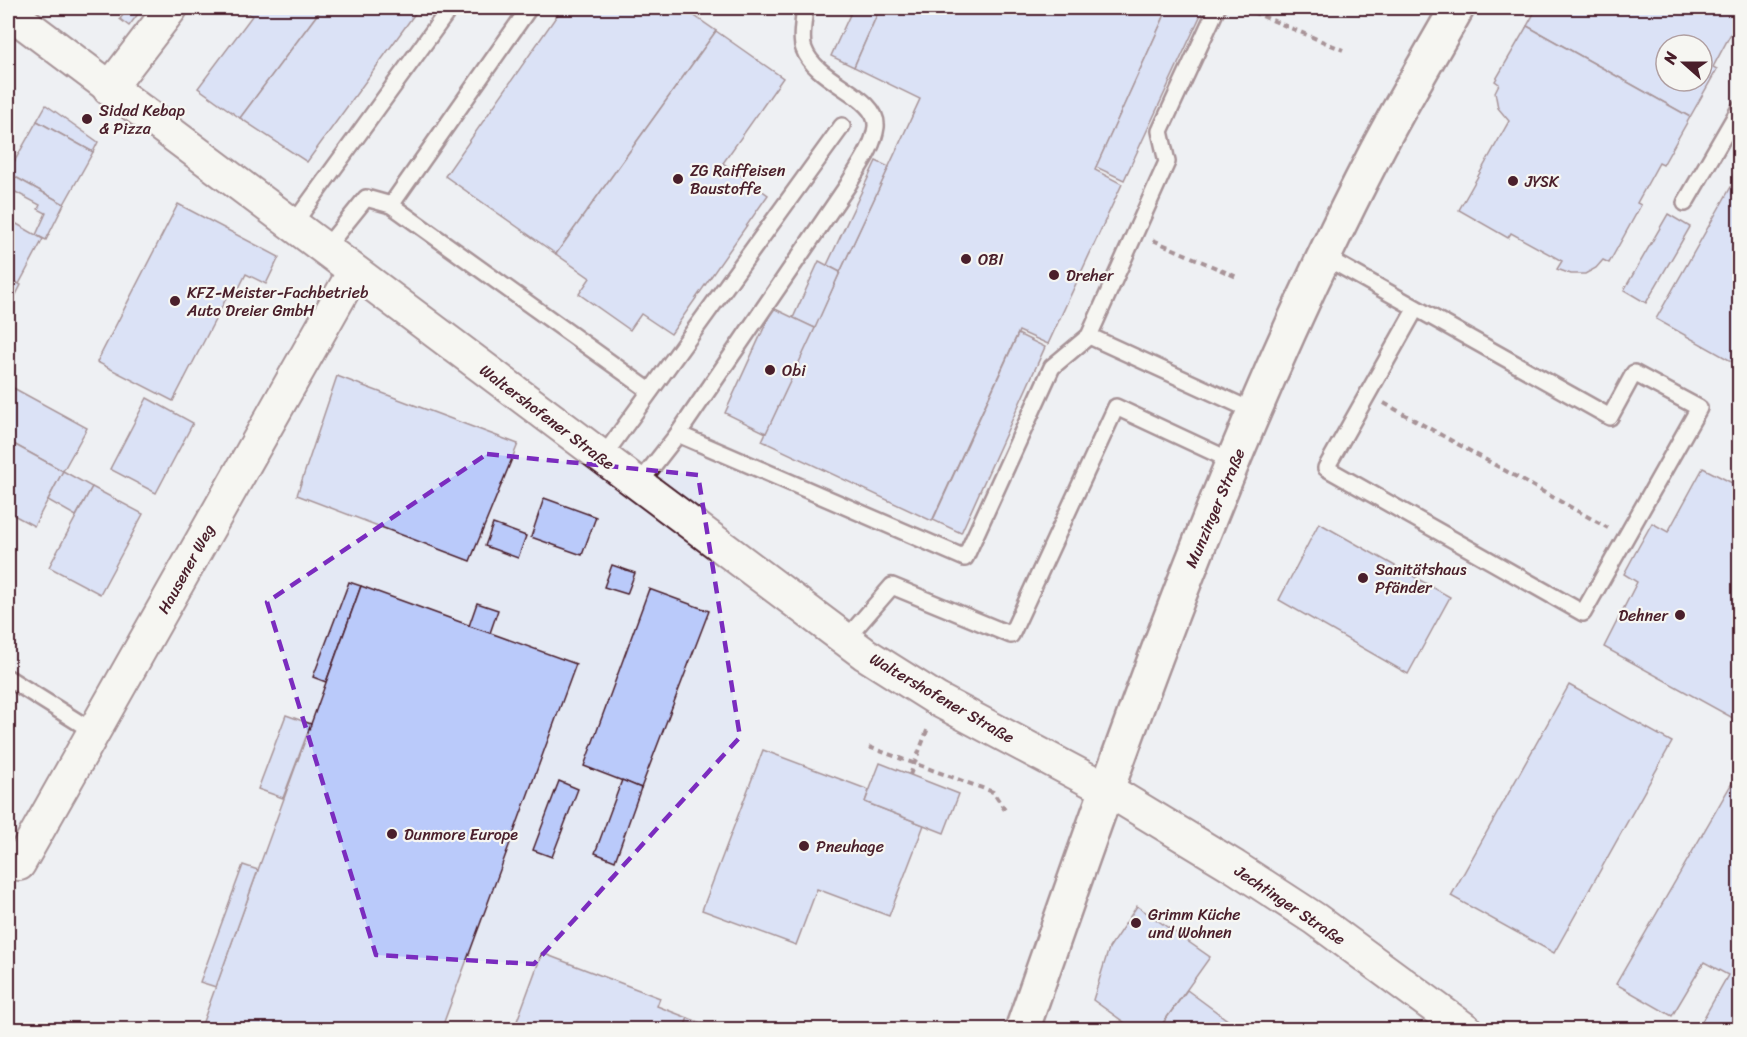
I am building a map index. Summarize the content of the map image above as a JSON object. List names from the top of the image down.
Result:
{
  "streets": {
    "street": [
      "Waltershofener Straße",
      "Munzinger Straße",
      "Hausener Weg",
      "Jechtinger Straße"
    ]
  },
  "crossings": [
    ["Waltershofener Straße", "Munzinger Straße"],
    ["Waltershofener Straße", "Hausener Weg"],
    ["Waltershofener Straße", "Jechtinger Straße"],
    ["Munzinger Straße", "Jechtinger Straße"]
  ],
  "places": [
    "Sidad Kebap & Pizza",
    "ZG Raiffeisen Baustoffe",
    "JYSK",
    "OBI",
    "Dreher",
    "KFZ-Meister-Fachbetrieb Auto Dreier GmbH",
    "Obi",
    "Sanitätshaus Pfänder",
    "Dehner",
    "Dunmore Europe",
    "Pneuhage",
    "Grimm Küche und Wohnen"
  ],
  "north": "left"
}
